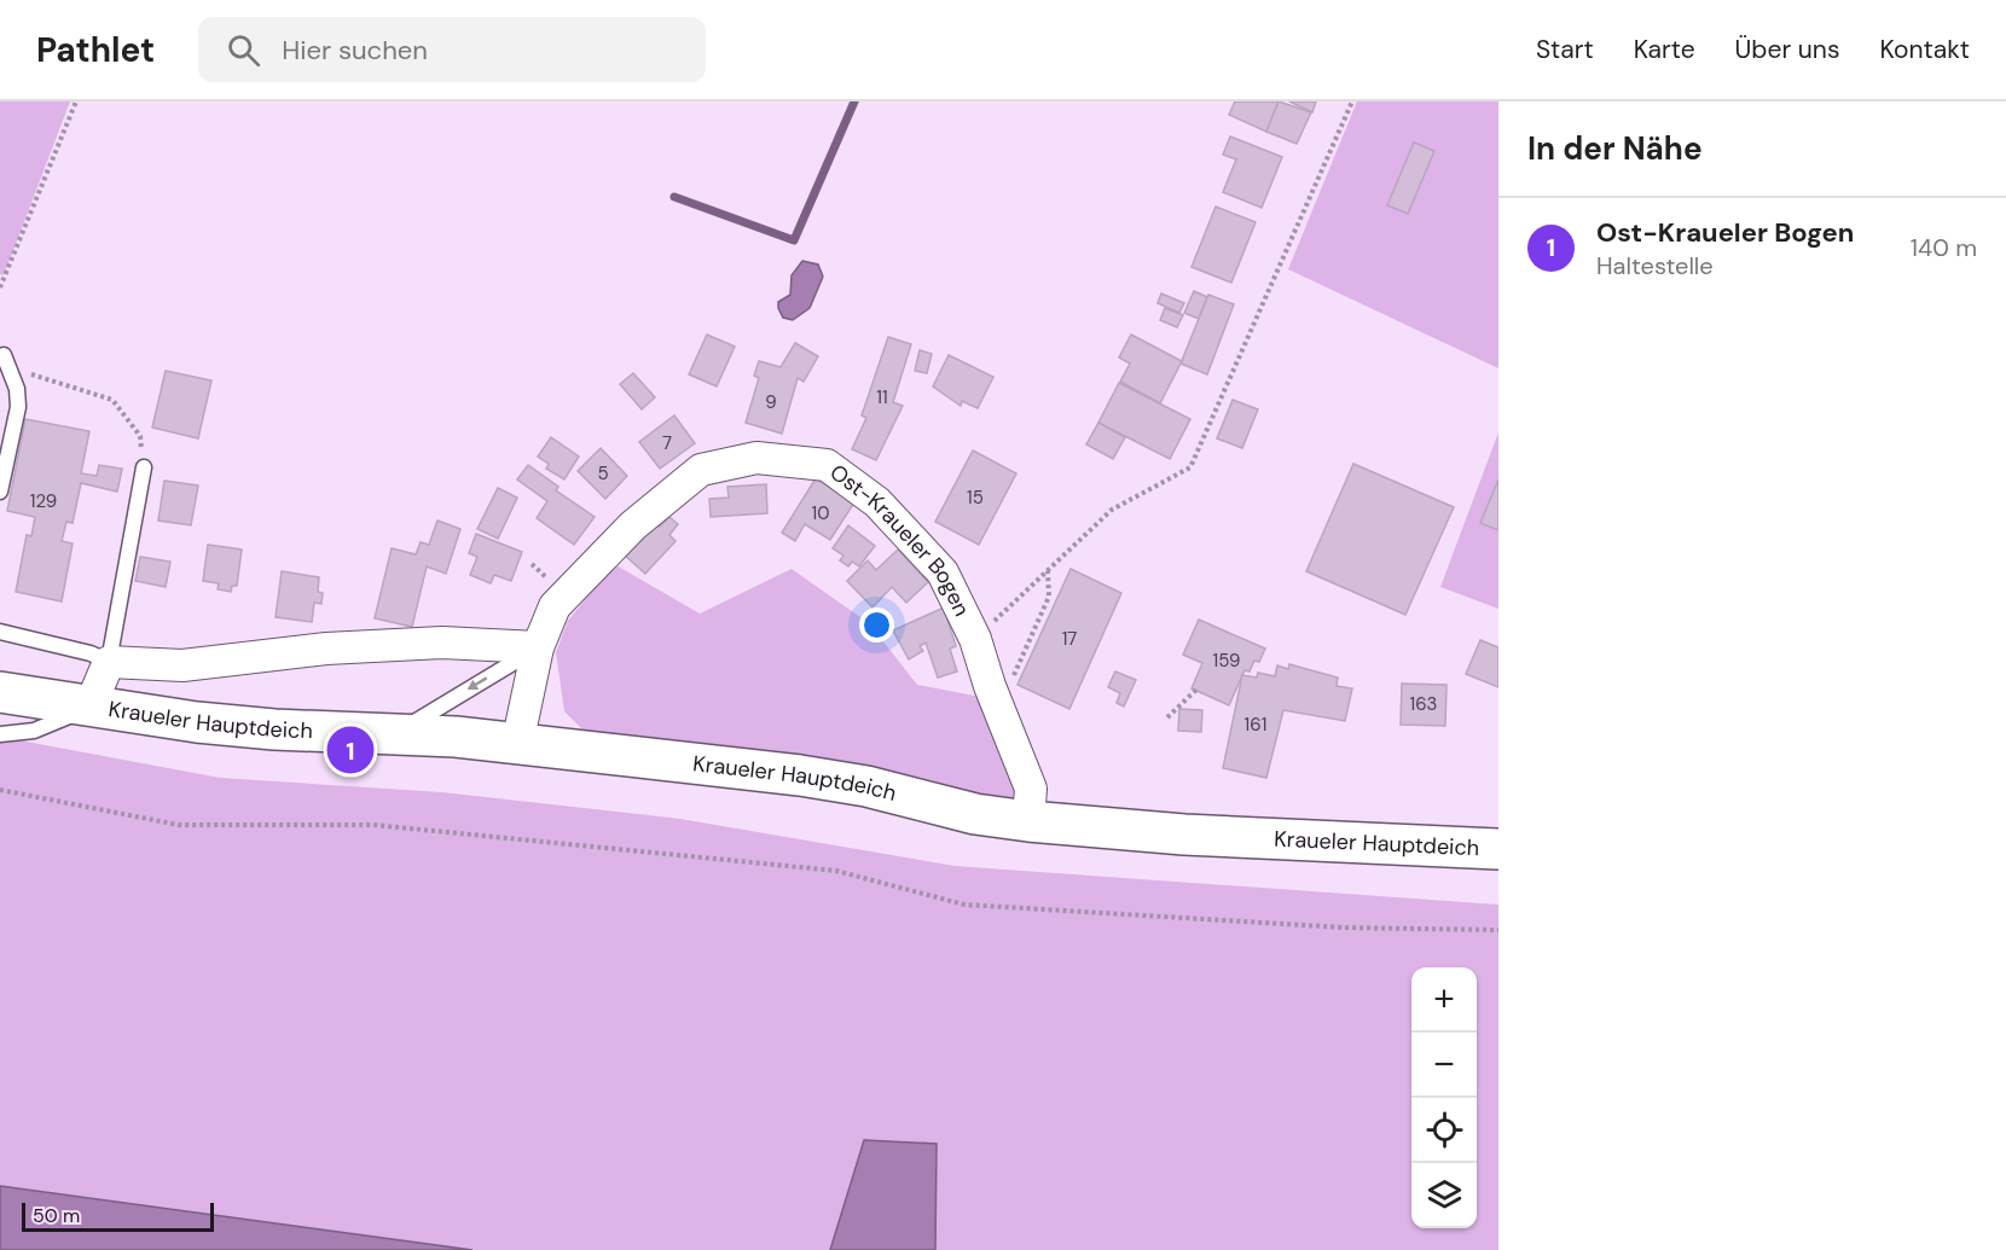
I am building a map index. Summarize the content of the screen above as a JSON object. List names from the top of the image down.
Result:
{
  "streets": {
    "street": ["Ost-Kraueler Bogen", "Kraueler Hauptdeich"]
  },
  "crossings": [
    ["Ost-Kraueler Bogen", "Kraueler Hauptdeich"]
  ],
  "house_numbers": [
    "11",
    "9",
    "7",
    "5",
    "15",
    "129",
    "10",
    "17",
    "159",
    "163",
    "161"
  ],
  "scale_bar": "50 m",
  "page": {
    "header": "Pathlet",
    "search": "Hier suchen",
    "nav": [
      "Start",
      "Karte",
      "Über uns",
      "Kontakt"
    ],
    "heading": "In der Nähe",
    "list": [
      {
        "mark": "1",
        "name": "Ost-Kraueler Bogen",
        "note": "Haltestelle",
        "value": "140 m"
      }
    ],
    "pins": "1",
    "map_buttons": ["+", "−"],
    "scale": "50 m"
  }
}
